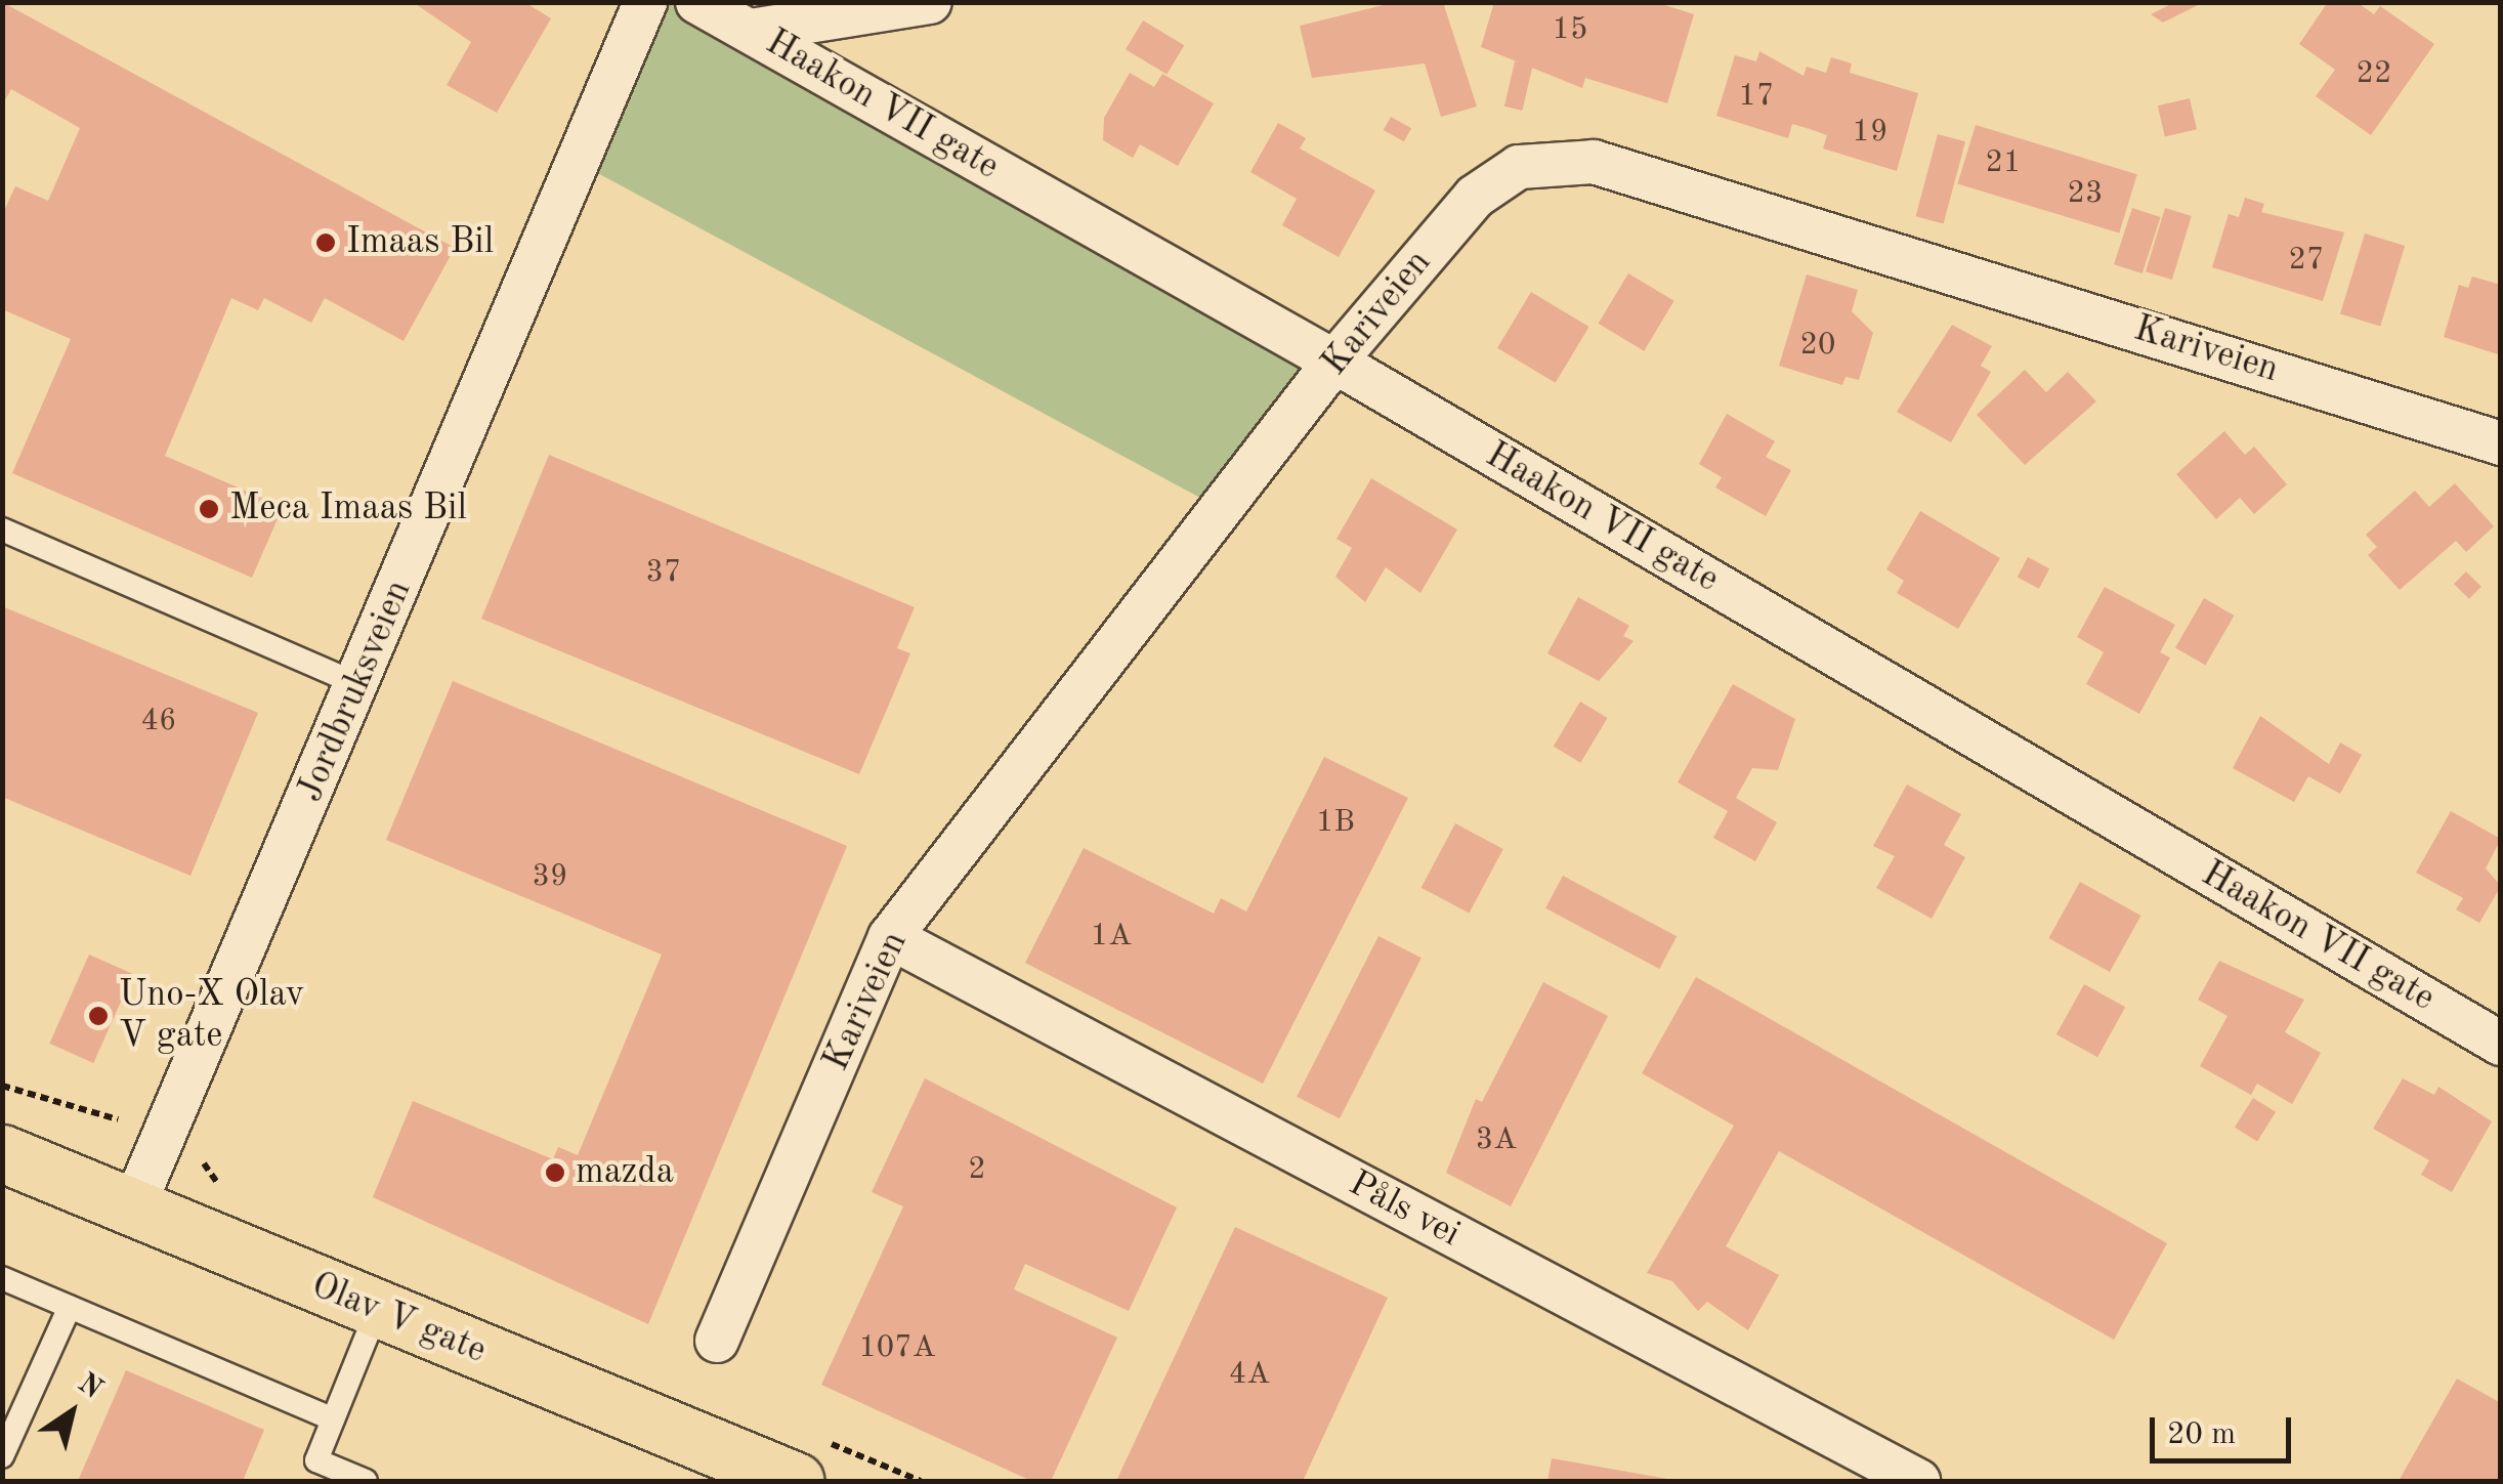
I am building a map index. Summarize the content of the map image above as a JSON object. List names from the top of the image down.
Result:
{
  "streets": {
    "highway": ["Olav V gate"],
    "street": [
      "Haakon VII gate",
      "Kariveien",
      "Jordbruksveien",
      "Påls vei"
    ]
  },
  "crossings": [
    ["Haakon VII gate", "Kariveien"],
    ["Kariveien", "Påls vei"],
    ["Jordbruksveien", "Olav V gate"]
  ],
  "places": [
    "Imaas Bil",
    "Meca Imaas Bil",
    "Uno-X Olav V gate",
    "mazda"
  ],
  "house_numbers": [
    "15",
    "22",
    "17",
    "19",
    "21",
    "23",
    "27",
    "20",
    "37",
    "46",
    "1B",
    "39",
    "1A",
    "3A",
    "2",
    "107A",
    "4A"
  ],
  "scale_bar": "20 m",
  "north": "top right"
}
